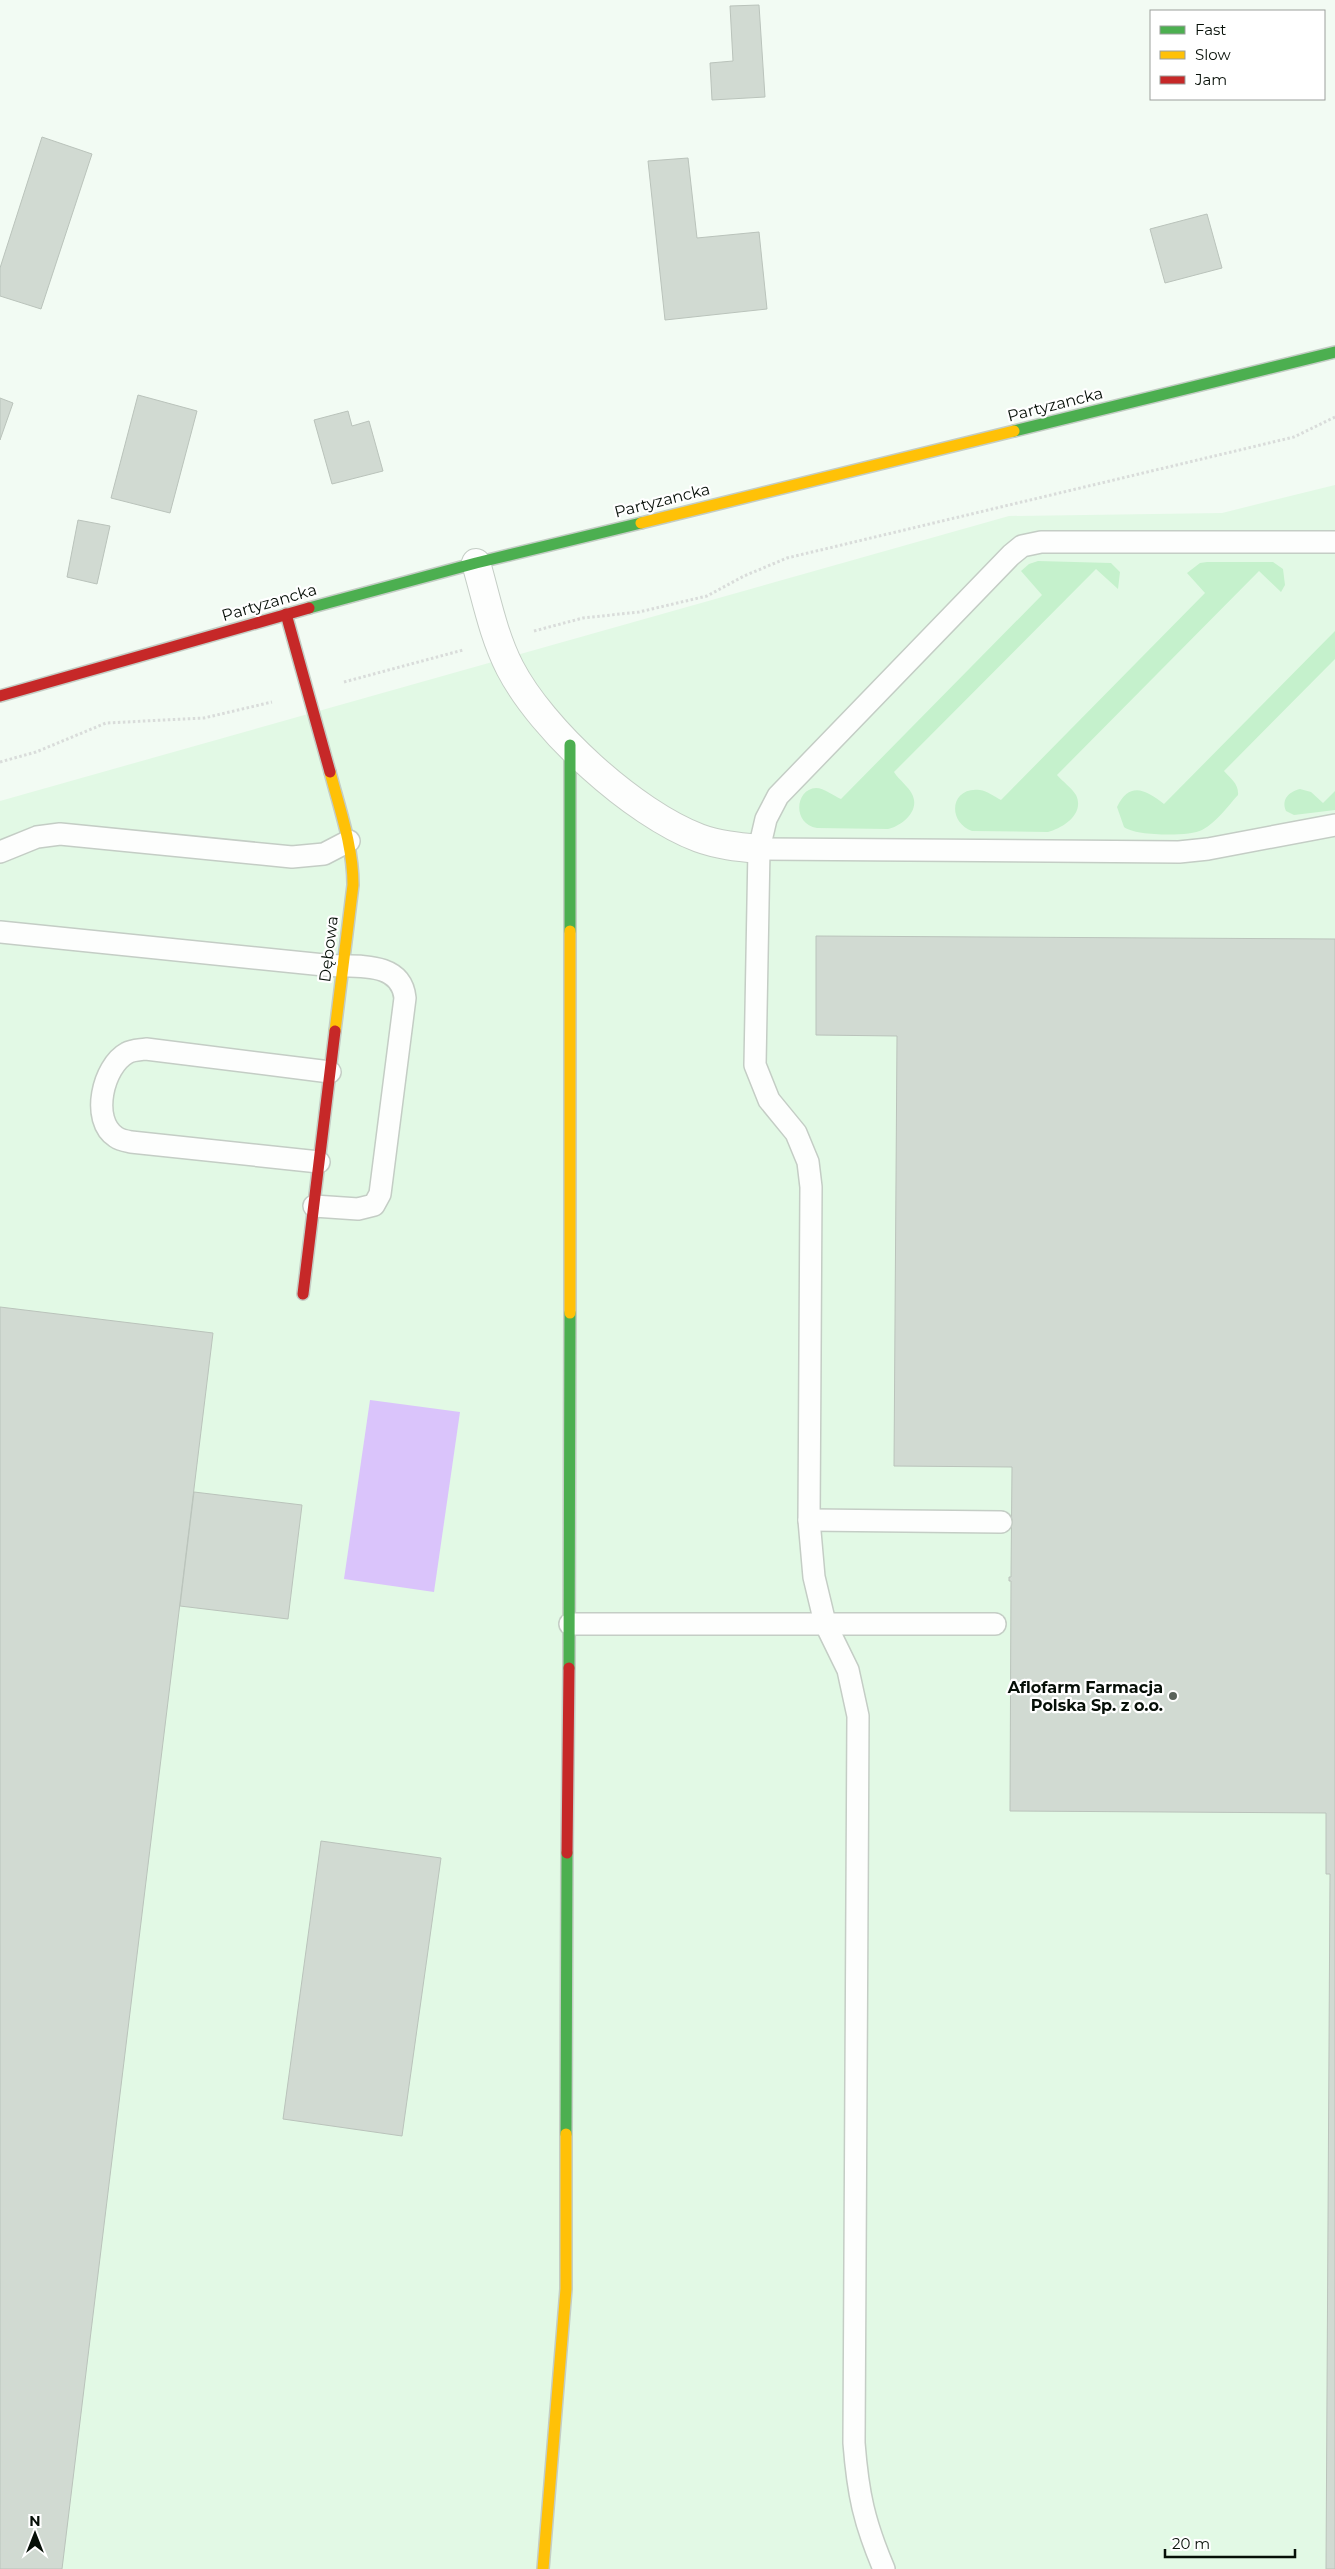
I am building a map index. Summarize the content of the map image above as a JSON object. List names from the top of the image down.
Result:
{
  "streets": {
    "street": ["Partyzancka", "Dębowa"]
  },
  "crossings": [
    ["Partyzancka", "Dębowa"]
  ],
  "places": ["Aflofarm Farmacja Polska Sp. z o.o."],
  "legend": ["Fast", "Slow", "Jam"],
  "scale_bar": "20 m",
  "north": "top"
}
